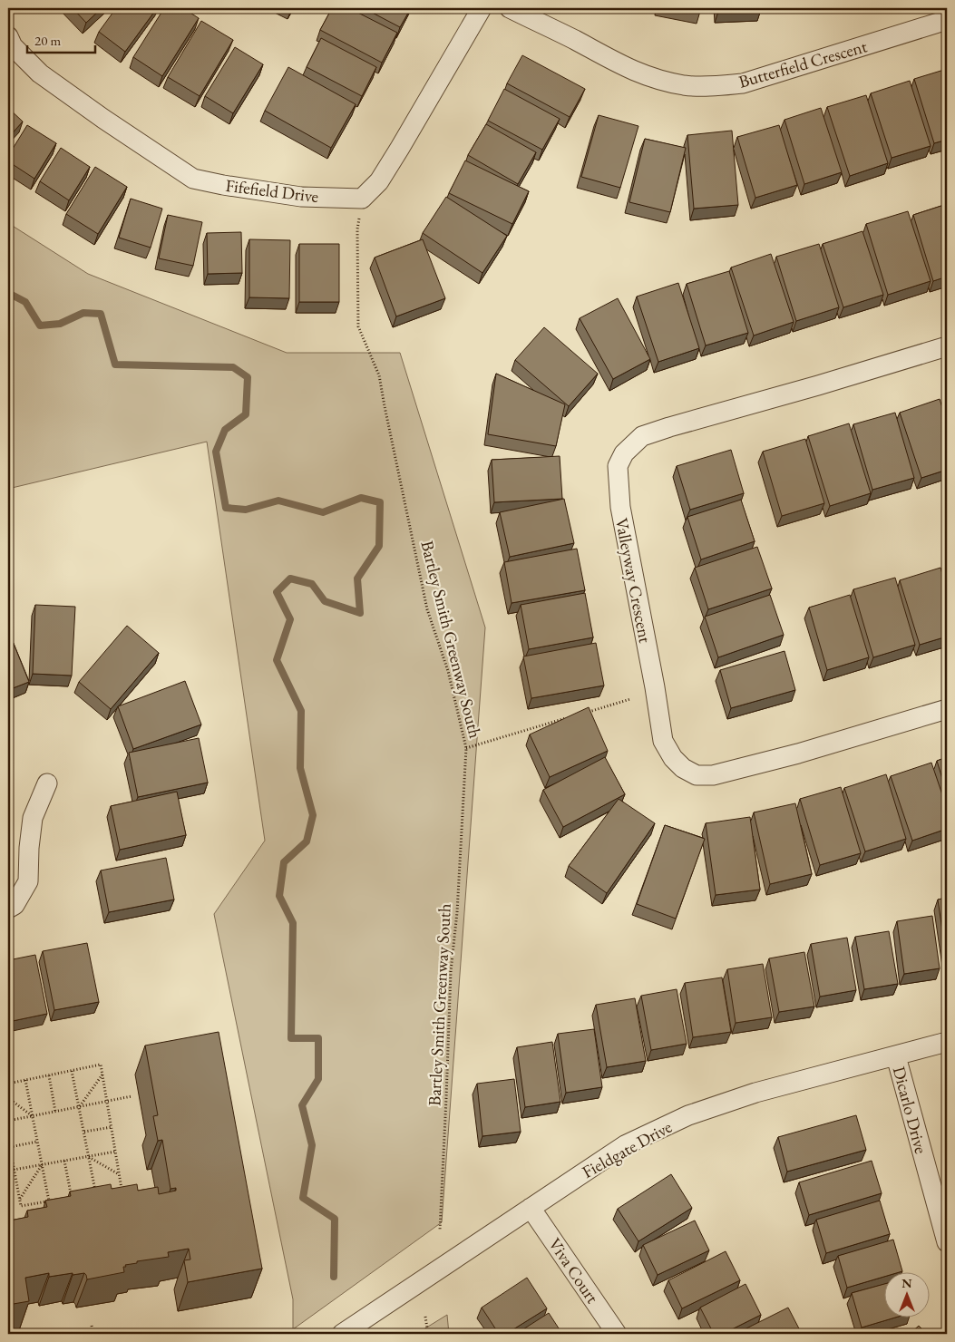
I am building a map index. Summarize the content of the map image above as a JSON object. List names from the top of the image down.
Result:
{
  "streets": {
    "street": [
      "Butterfield Crescent",
      "Fifefield Drive",
      "Valleyway Crescent",
      "Dicarlo Drive",
      "Fieldgate Drive",
      "Viva Court"
    ],
    "path": ["Bartley Smith Greenway South"]
  },
  "crossings": [
    ["Fifefield Drive", "Bartley Smith Greenway South"],
    ["Dicarlo Drive", "Fieldgate Drive"],
    ["Fieldgate Drive", "Viva Court"]
  ],
  "scale_bar": "20 m",
  "north": "top"
}
